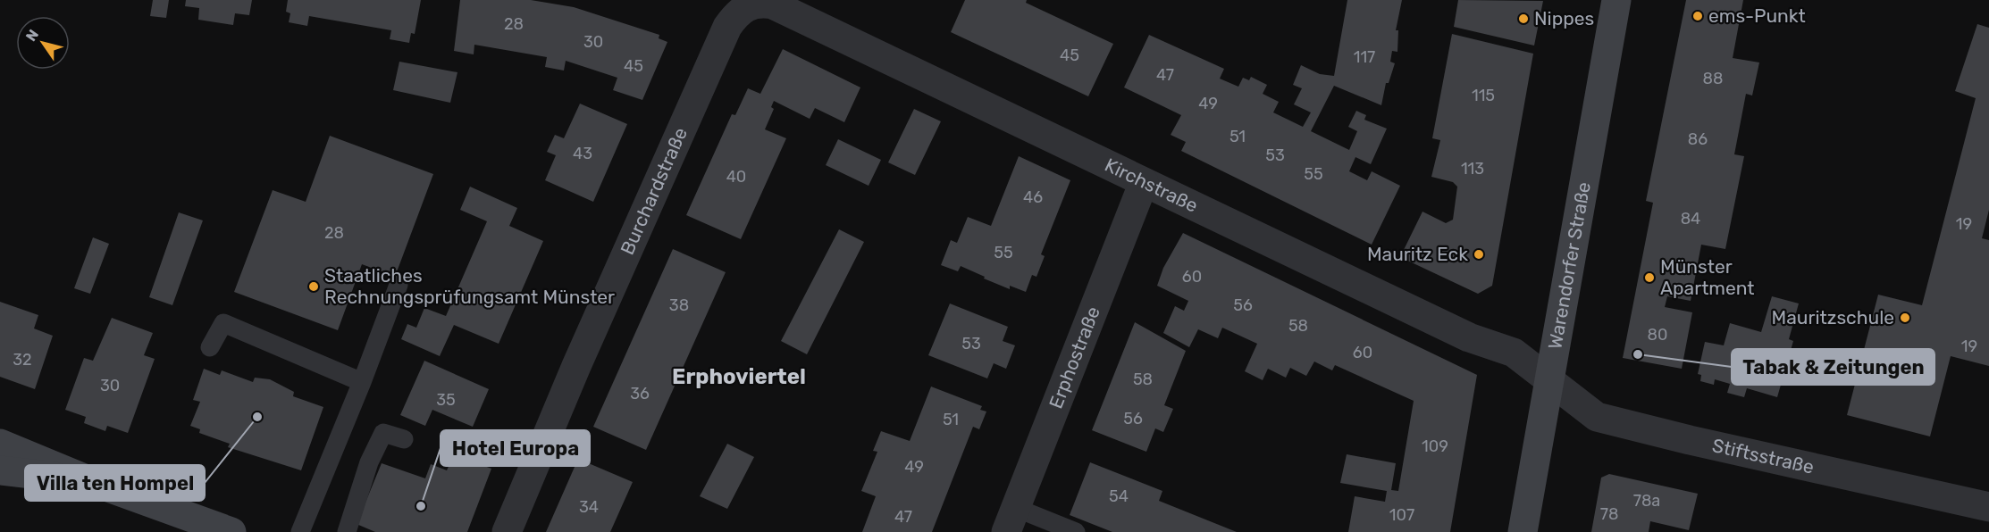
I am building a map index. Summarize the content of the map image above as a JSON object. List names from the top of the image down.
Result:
{
  "streets": {
    "main road": ["Warendorfer Straße"],
    "street": [
      "Kirchstraße",
      "Burchardstraße",
      "Erphostraße",
      "Stiftsstraße"
    ]
  },
  "crossings": [
    ["Kirchstraße", "Burchardstraße"],
    ["Kirchstraße", "Warendorfer Straße"],
    ["Kirchstraße", "Erphostraße"],
    ["Kirchstraße", "Stiftsstraße"],
    ["Warendorfer Straße", "Stiftsstraße"]
  ],
  "districts": ["Erphoviertel"],
  "places": [
    "ems-Punkt",
    "Nippes",
    "Mauritz Eck",
    "Münster Apartment",
    "Staatliches Rechnungsprüfungsamt Münster",
    "Mauritzschule",
    "Tabak & Zeitungen",
    "Villa ten Hompel",
    "Hotel Europa"
  ],
  "house_numbers": [
    "28",
    "30",
    "45",
    "117",
    "45",
    "47",
    "88",
    "115",
    "49",
    "51",
    "86",
    "43",
    "53",
    "113",
    "55",
    "40",
    "46",
    "84",
    "19",
    "28",
    "55",
    "60",
    "38",
    "56",
    "58",
    "80",
    "53",
    "19",
    "60",
    "32",
    "58",
    "30",
    "36",
    "35",
    "56",
    "51",
    "109",
    "49",
    "54",
    "78a",
    "34",
    "78",
    "107",
    "47"
  ],
  "north": "top left"
}
